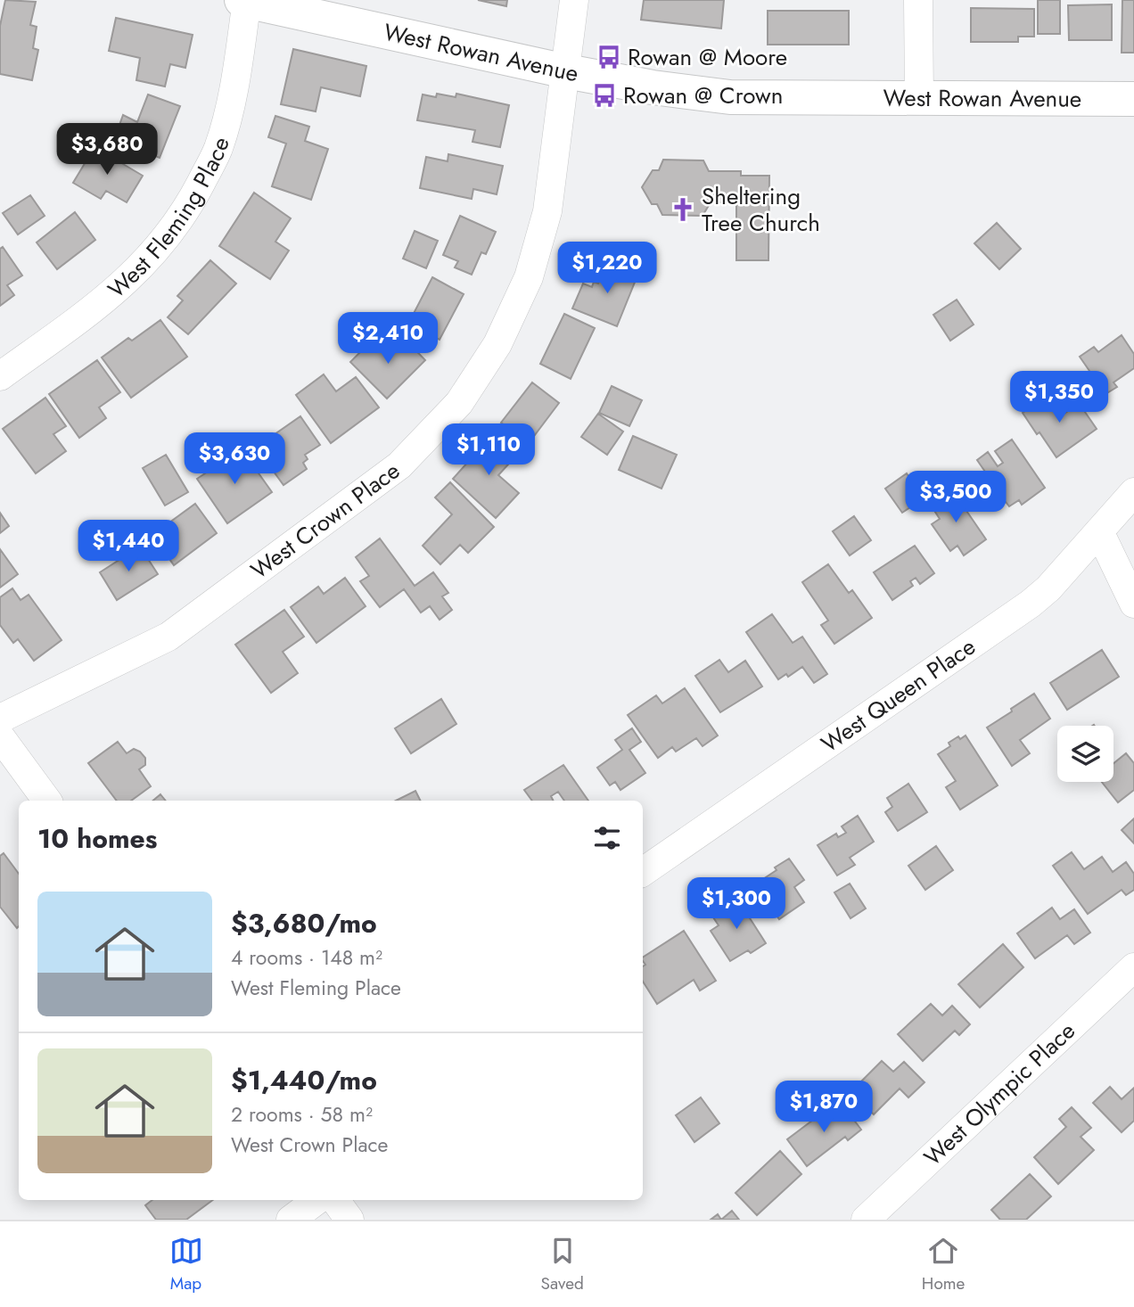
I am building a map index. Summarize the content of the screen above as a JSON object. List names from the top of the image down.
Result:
{
  "streets": {
    "street": [
      "West Rowan Avenue",
      "West Fleming Place",
      "West Crown Place",
      "West Queen Place",
      "West Olympic Place"
    ]
  },
  "crossings": [
    ["West Rowan Avenue", "West Fleming Place"],
    ["West Rowan Avenue", "West Crown Place"]
  ],
  "places": {
    "bus stop": ["Rowan @ Moore", "Rowan @ Crown"],
    "church": ["Sheltering Tree Church"]
  },
  "page": {
    "price": [
      "$3,680",
      "$1,220",
      "$2,410",
      "$1,350",
      "$1,110",
      "$3,630",
      "$3,500",
      "$1,440",
      "$1,300",
      "$1,870"
    ],
    "heading": "10 homes",
    "list": [
      {
        "name": "$3,680/mo",
        "note": "4 rooms · 148 m² · West Fleming Place"
      },
      {
        "name": "$1,440/mo",
        "note": "2 rooms · 58 m² · West Crown Place"
      }
    ],
    "tabs": ["Map", "Saved", "Home"]
  }
}
